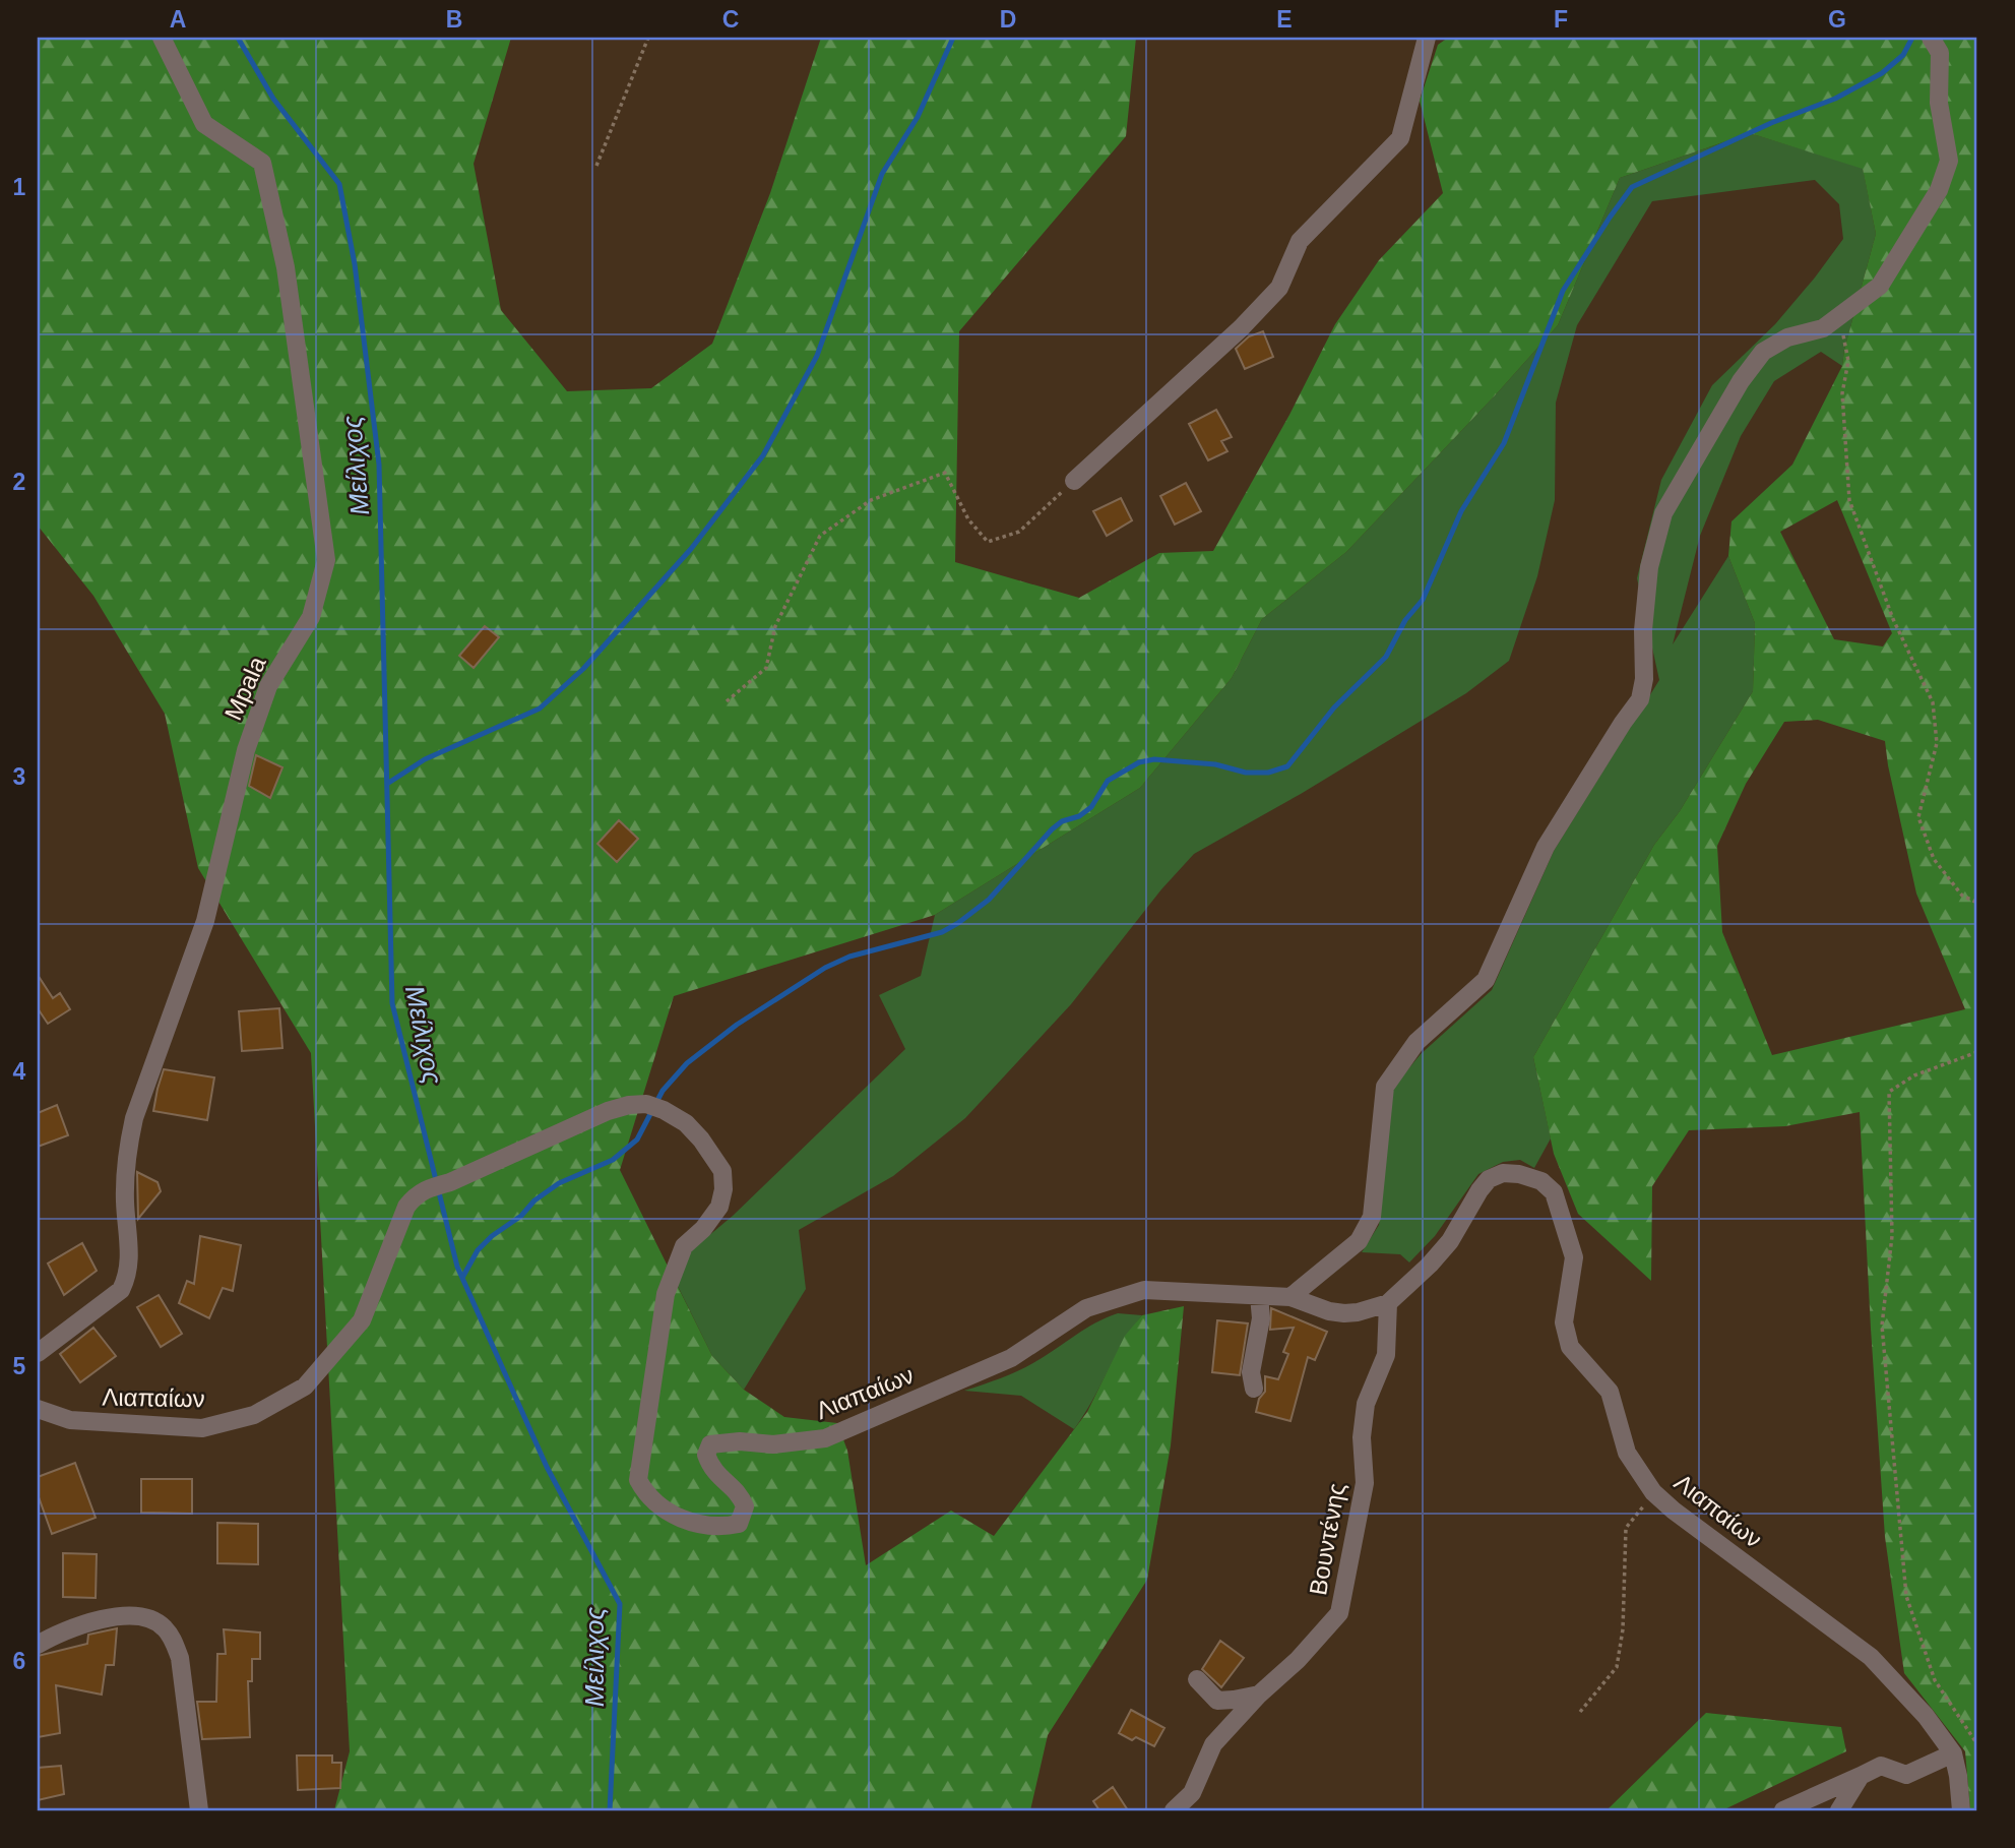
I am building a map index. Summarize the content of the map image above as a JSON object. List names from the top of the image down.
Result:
{
  "streets": {
    "street": ["Mpala", "Λιαπαίων", "Βουντένης"]
  },
  "crossings": [
    ["Λιαπαίων", "Βουντένης"]
  ],
  "water": ["Μείλιχος"],
  "grid": {
    "columns": [
      "A",
      "B",
      "C",
      "D",
      "E",
      "F",
      "G"
    ],
    "rows": [
      "1",
      "2",
      "3",
      "4",
      "5",
      "6"
    ]
  }
}
